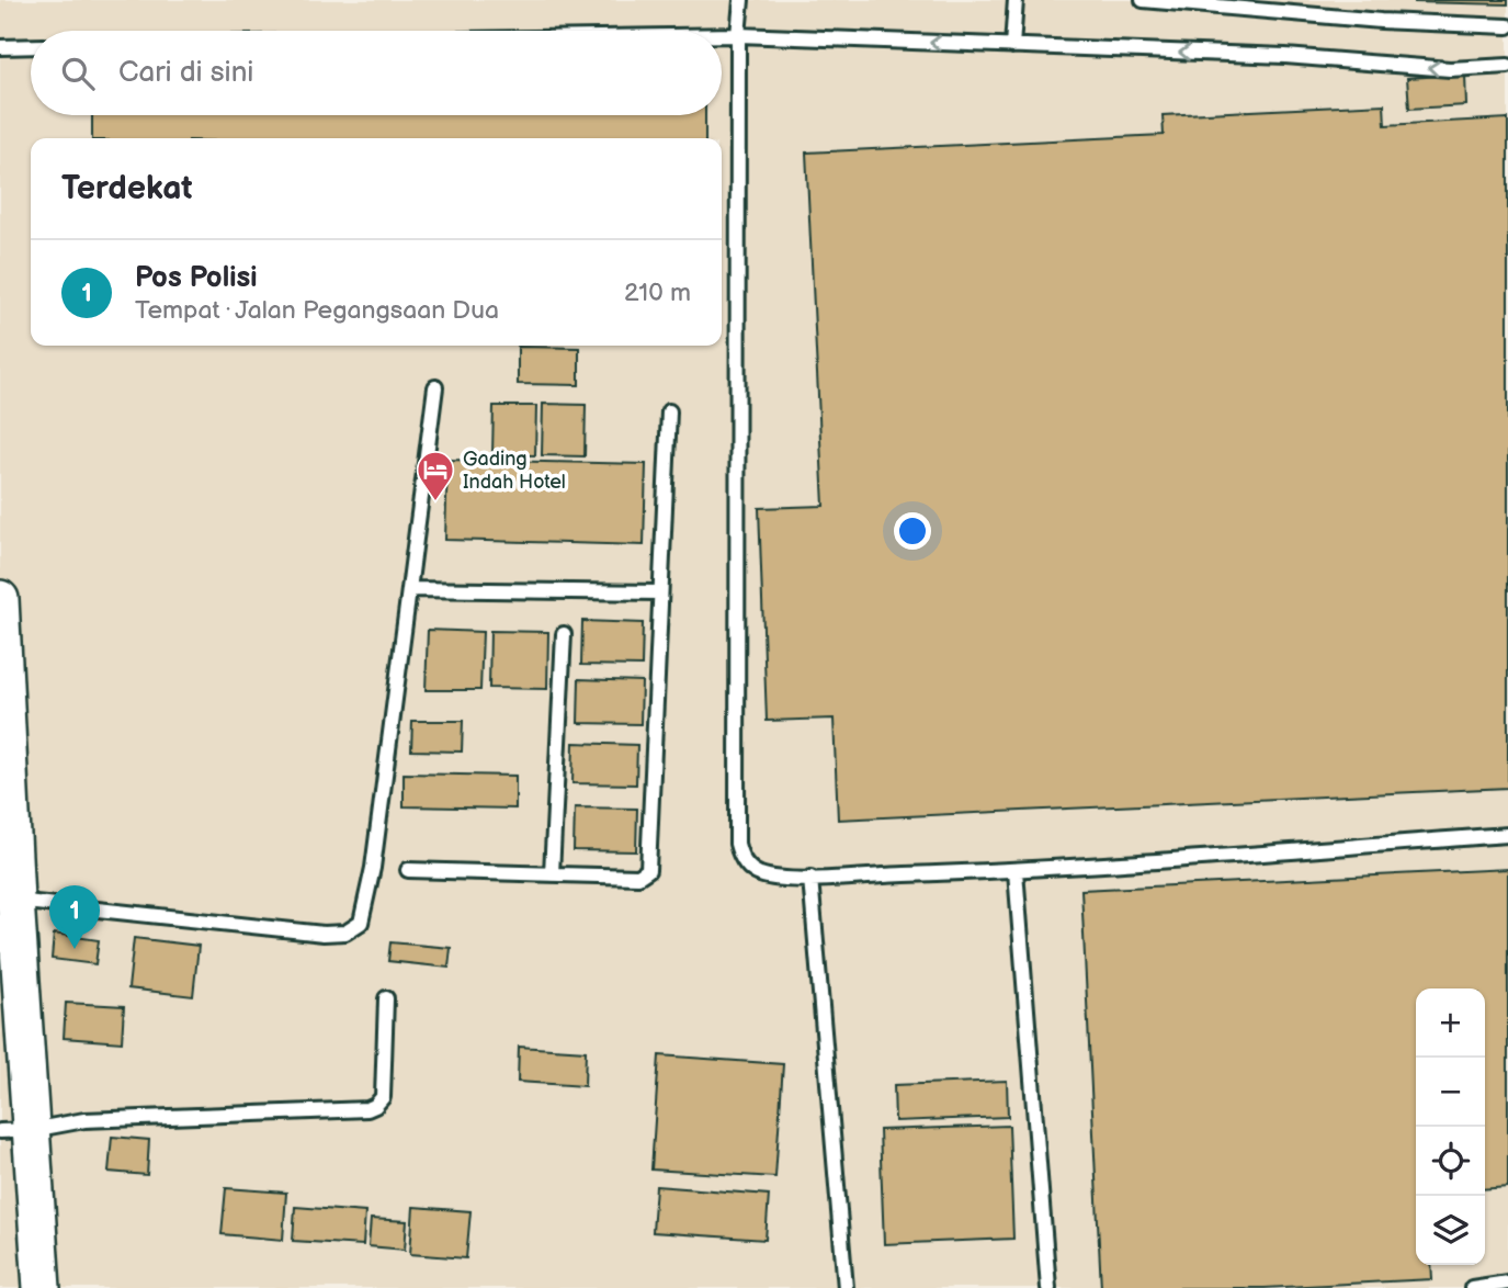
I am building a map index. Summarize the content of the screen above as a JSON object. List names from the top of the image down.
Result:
{
  "places": {
    "hotel": ["Gading Indah Hotel"]
  },
  "page": {
    "search": "Cari di sini",
    "heading": "Terdekat",
    "list": [
      {
        "mark": "1",
        "name": "Pos Polisi",
        "note": "Tempat · Jalan Pegangsaan Dua",
        "value": "210 m"
      }
    ],
    "pins": "1",
    "map_buttons": ["+", "−"]
  }
}
